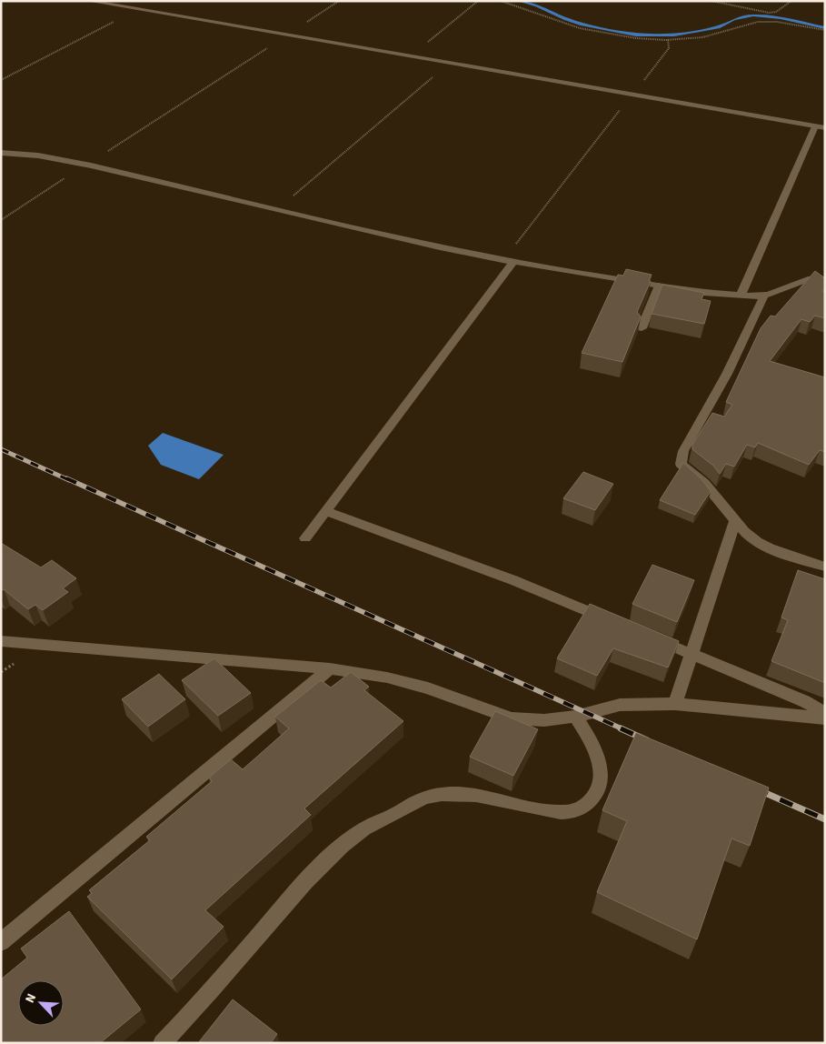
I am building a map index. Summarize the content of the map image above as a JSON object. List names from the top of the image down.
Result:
{
  "north": "top left"
}
